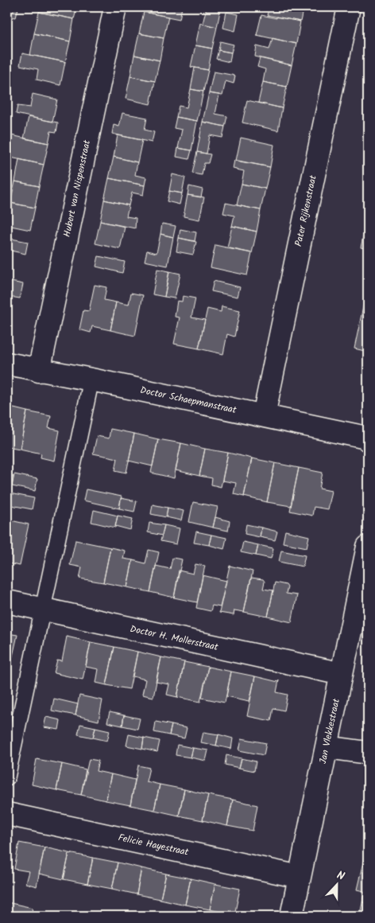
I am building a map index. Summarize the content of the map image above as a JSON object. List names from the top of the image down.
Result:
{
  "streets": {
    "street": [
      "Hubert van Nispenstraat",
      "Pater Rijkenstraat",
      "Doctor Schaepmanstraat",
      "Doctor H. Mollerstraat",
      "Jan Vlekkestraat",
      "Felicie Hayestraat"
    ]
  },
  "crossings": [
    ["Hubert van Nispenstraat", "Doctor Schaepmanstraat"],
    ["Pater Rijkenstraat", "Doctor Schaepmanstraat"],
    ["Doctor H. Mollerstraat", "Jan Vlekkestraat"],
    ["Jan Vlekkestraat", "Felicie Hayestraat"]
  ],
  "north": "top"
}
